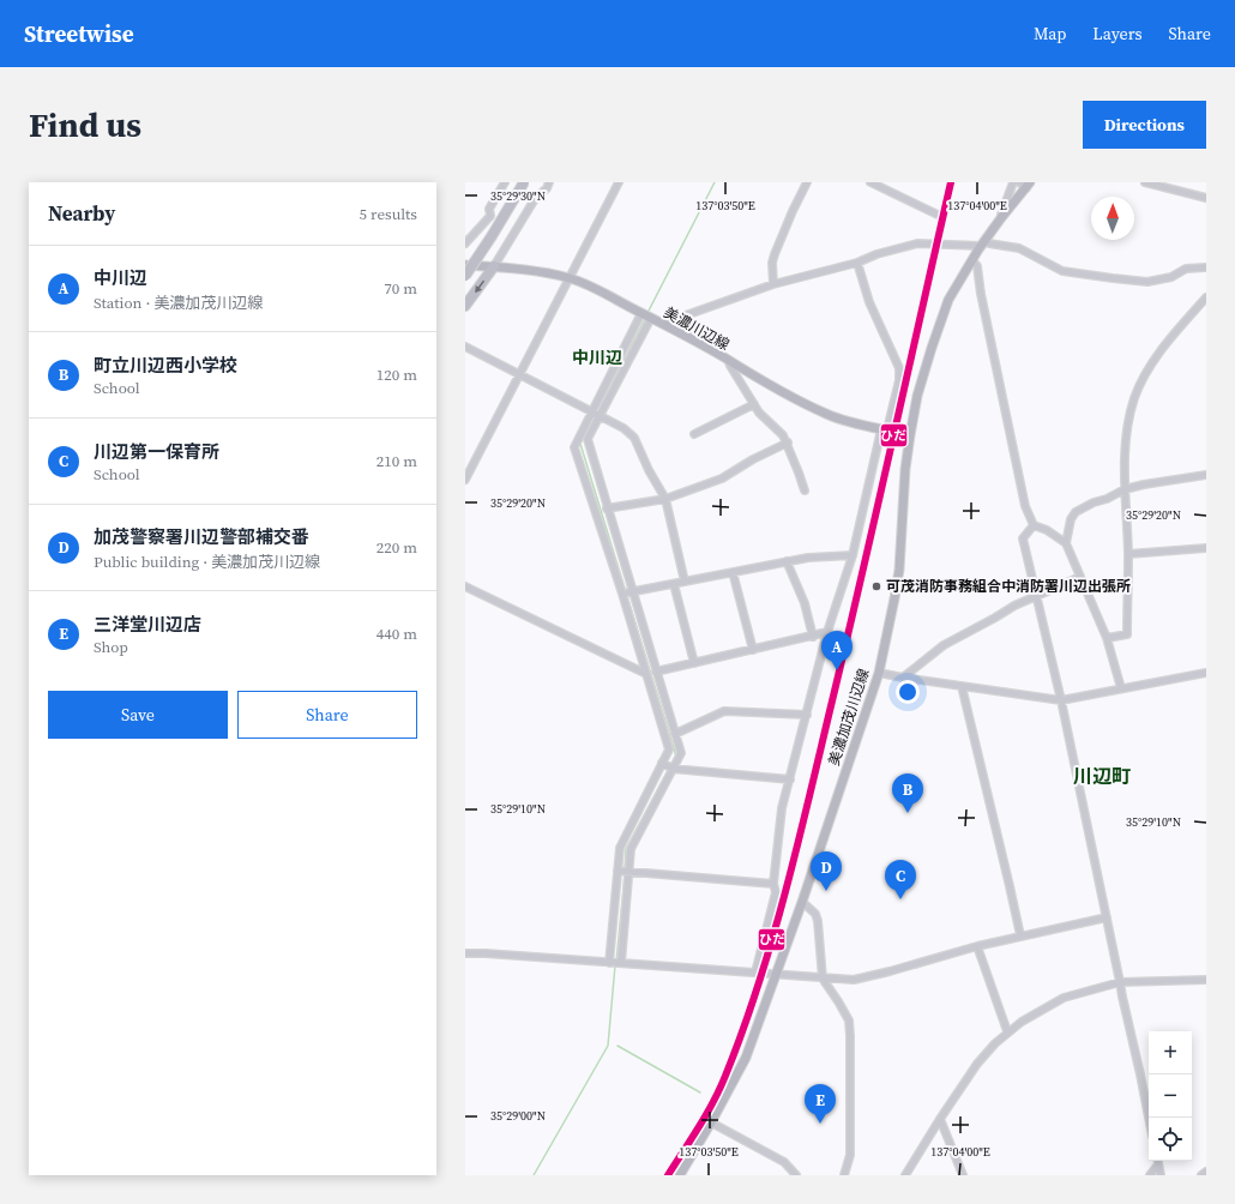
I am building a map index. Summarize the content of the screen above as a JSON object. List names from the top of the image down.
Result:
{
  "streets": {
    "main road": ["美濃川辺線", "美濃加茂川辺線"]
  },
  "crossings": [
    ["美濃川辺線", "美濃加茂川辺線"]
  ],
  "districts": ["中川辺", "川辺町"],
  "places": ["可茂消防事務組合中消防署川辺出張所"],
  "lines": ["transit line ひだ"],
  "north": "top",
  "page": {
    "header": "Streetwise",
    "nav": ["Map", "Layers", "Share"],
    "buttons": [
      "Directions",
      ["Save", "Share"]
    ],
    "title": "Find us",
    "heading": ["Nearby", "5 results"],
    "list": [
      {
        "mark": "A",
        "name": "中川辺",
        "note": "Station · 美濃加茂川辺線",
        "value": "70 m"
      },
      {
        "mark": "B",
        "name": "町立川辺西小学校",
        "note": "School",
        "value": "120 m"
      },
      {
        "mark": "C",
        "name": "川辺第一保育所",
        "note": "School",
        "value": "210 m"
      },
      {
        "mark": "D",
        "name": "加茂警察署川辺警部補交番",
        "note": "Public building · 美濃加茂川辺線",
        "value": "220 m"
      },
      {
        "mark": "E",
        "name": "三洋堂川辺店",
        "note": "Shop",
        "value": "440 m"
      }
    ],
    "pins": [
      "A",
      "B",
      "D",
      "C",
      "E"
    ],
    "map_buttons": ["+", "−"]
  },
  "coordinates": [
    "35°29'30\"N",
    "137°03'50\"E",
    "137°04'00\"E",
    "35°29'20\"N",
    "35°29'10\"N",
    "35°29'00\"N"
  ]
}
